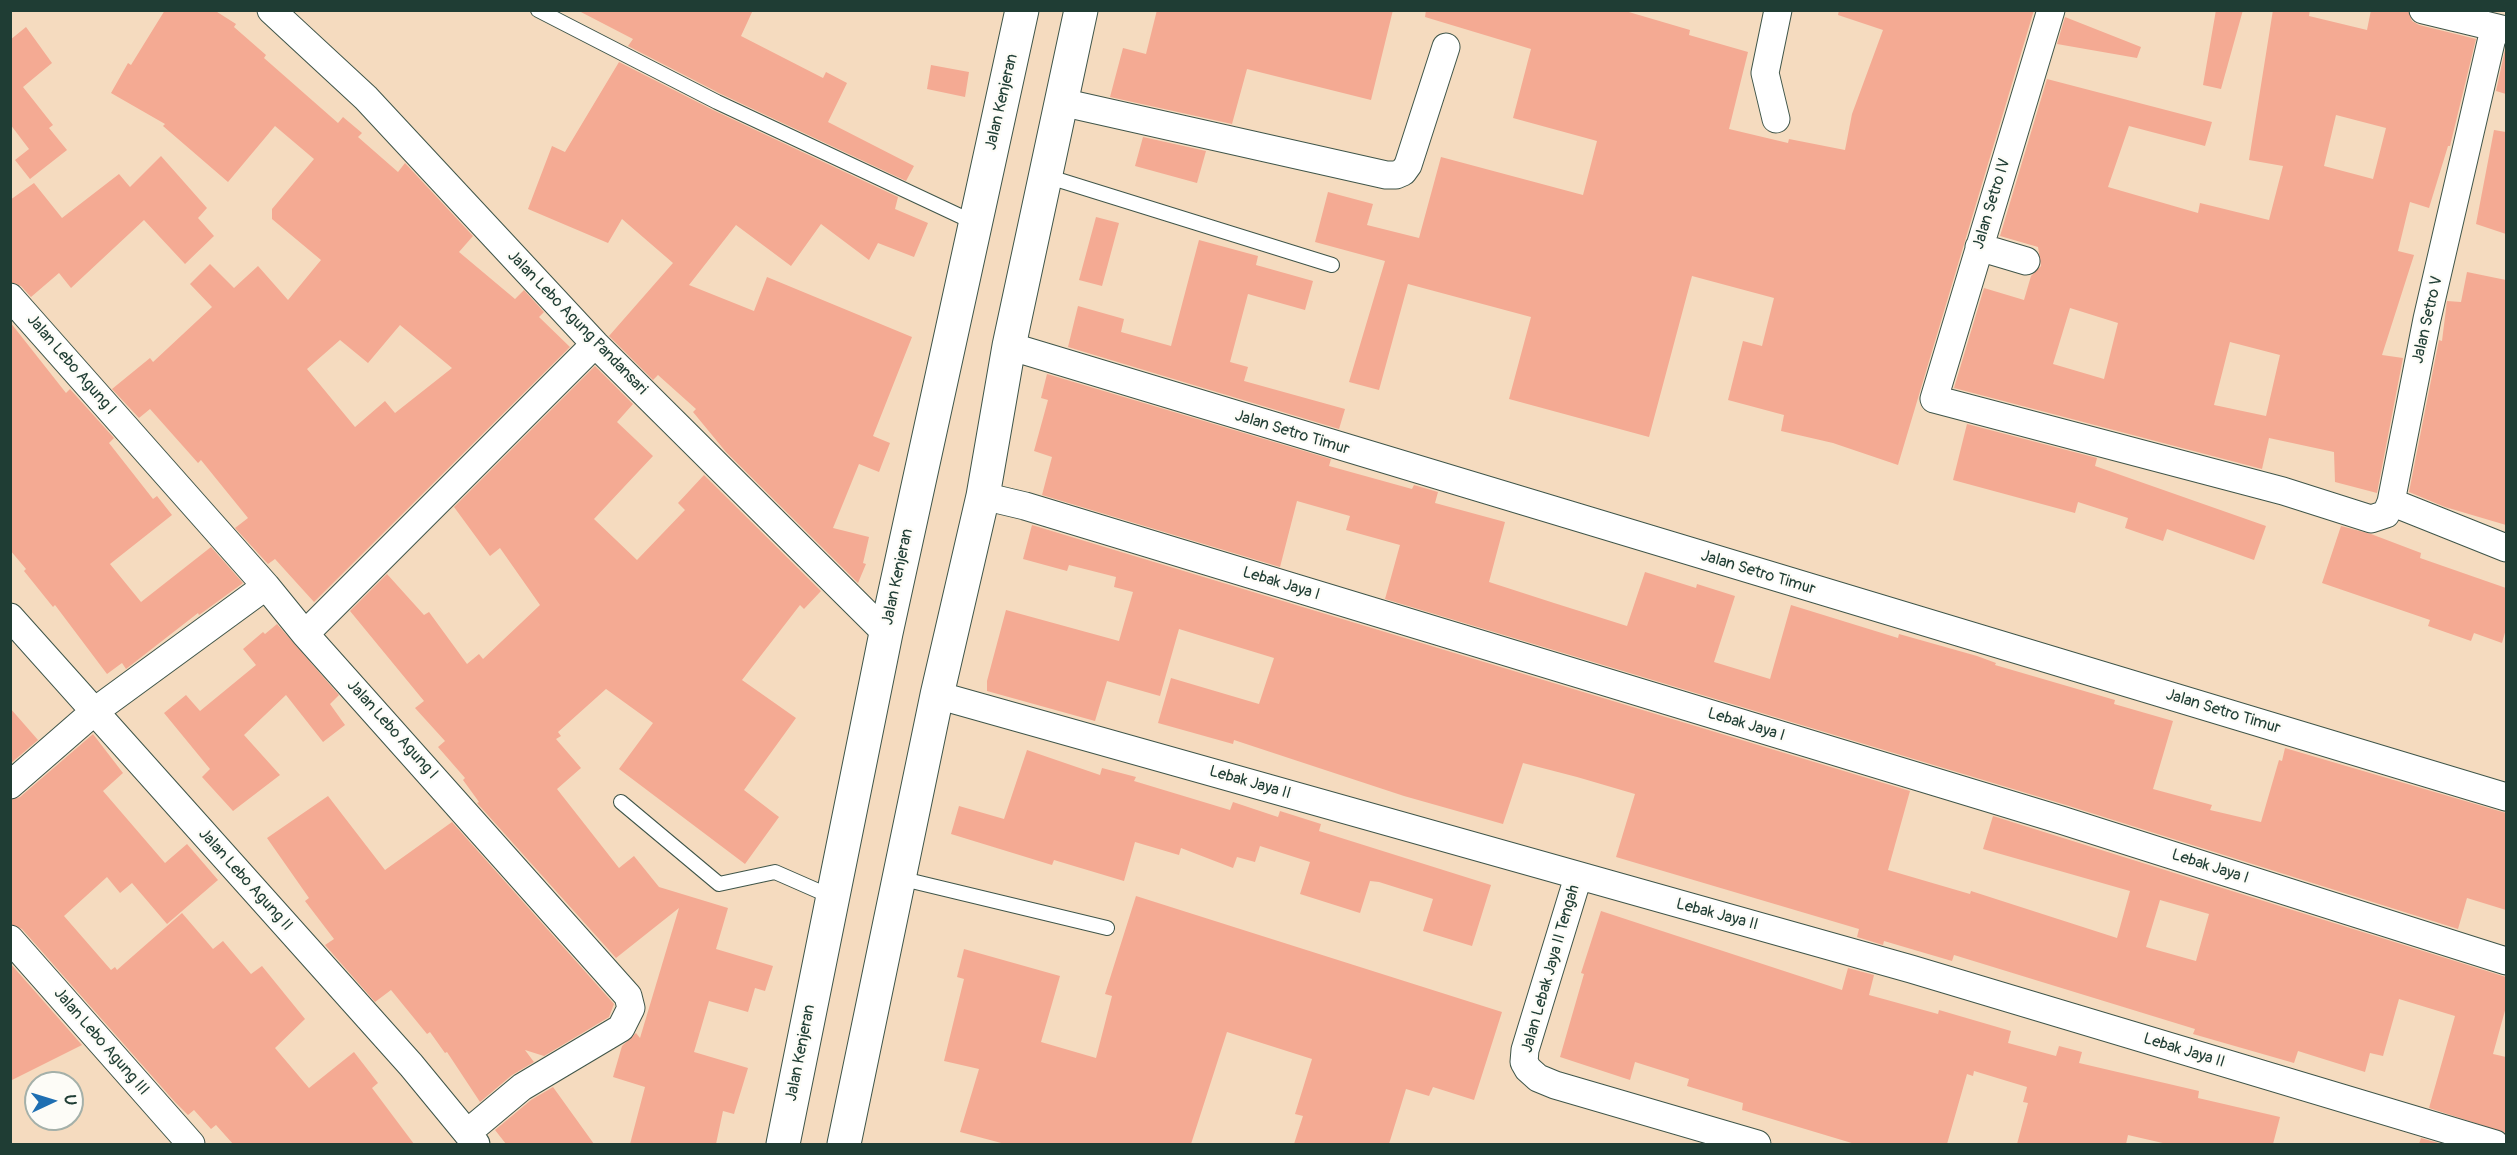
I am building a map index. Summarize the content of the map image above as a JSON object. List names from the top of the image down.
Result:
{
  "streets": {
    "main road": ["Jalan Kenjeran"],
    "street": [
      "Jalan Setro IV",
      "Jalan Setro V",
      "Jalan Lebo Agung Pandansari",
      "Jalan Lebo Agung I",
      "Jalan Setro Timur",
      "Lebak Jaya I",
      "Lebak Jaya II",
      "Jalan Lebo Agung II",
      "Jalan Lebak Jaya II Tengah",
      "Jalan Lebo Agung III"
    ]
  },
  "crossings": [
    ["Jalan Kenjeran", "Jalan Lebo Agung Pandansari"],
    ["Jalan Setro IV", "Jalan Setro V"],
    ["Jalan Lebo Agung I", "Jalan Lebo Agung II"],
    ["Lebak Jaya II", "Jalan Lebak Jaya II Tengah"]
  ],
  "north": "right"
}
